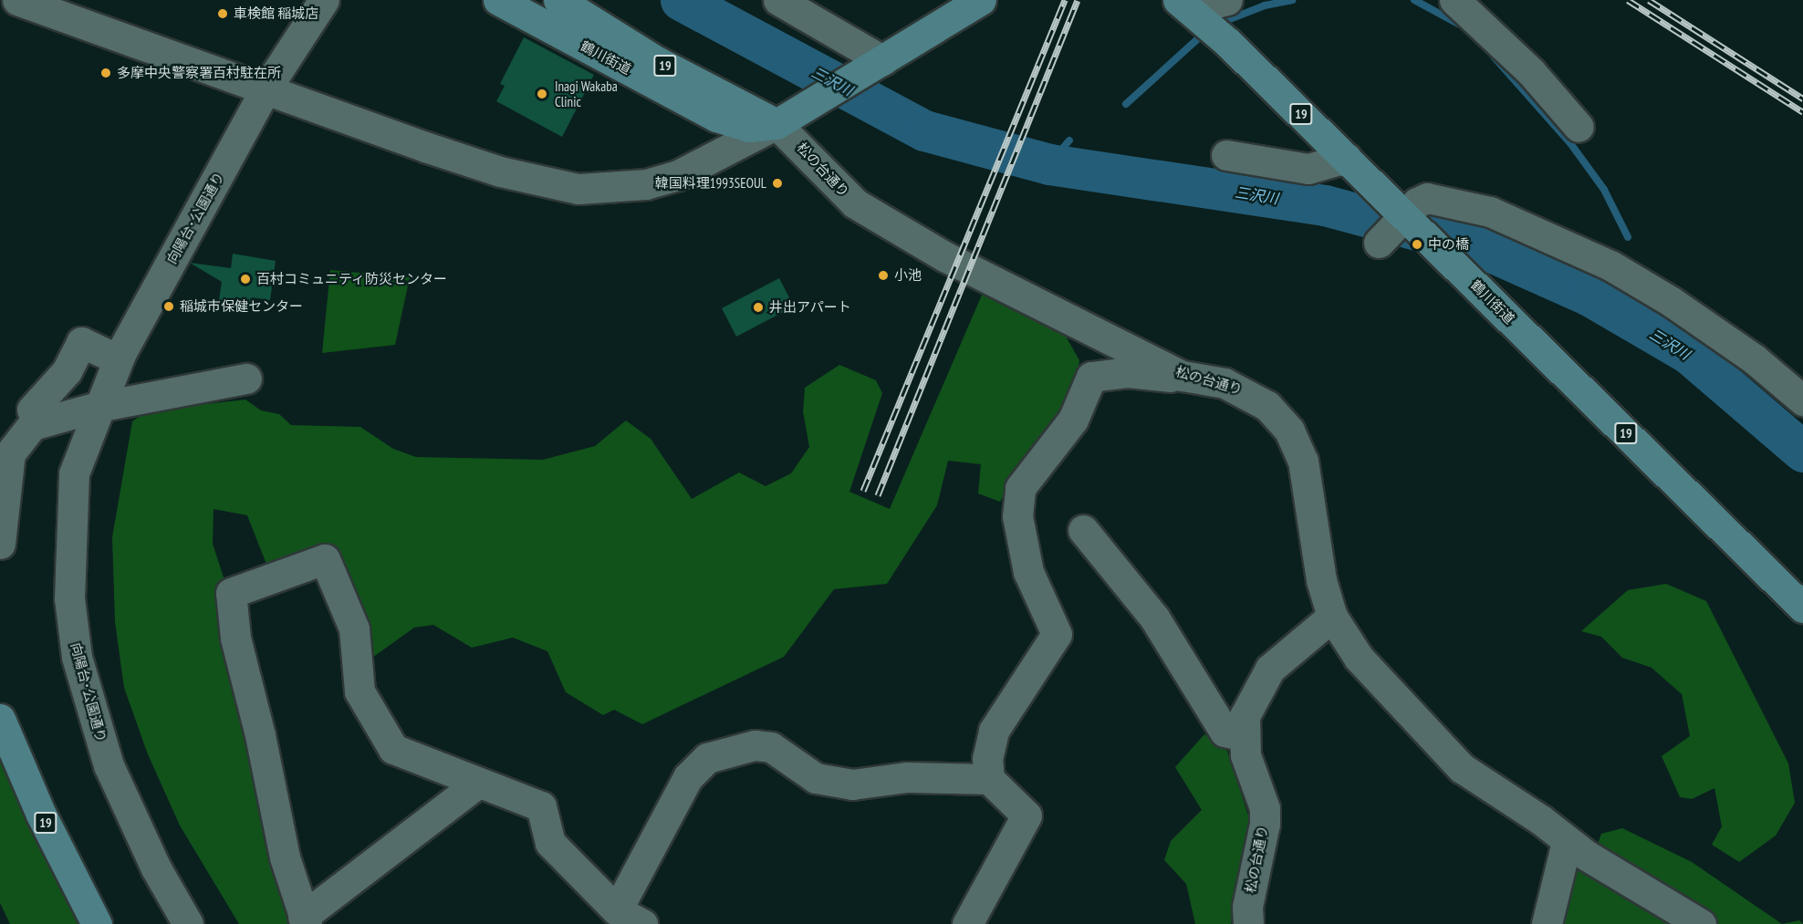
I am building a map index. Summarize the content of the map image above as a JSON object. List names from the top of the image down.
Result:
{
  "streets": {
    "main road": ["鶴川街道", "19"],
    "street": ["松の台通り", "向陽台･公園通り"]
  },
  "crossings": [
    ["鶴川街道", "松の台通り"]
  ],
  "water": ["三沢川"],
  "places": [
    "車検館 稲城店",
    "多摩中央警察署百村駐在所",
    "Inagi Wakaba Clinic",
    "韓国料理1993SEOUL",
    "中の橋",
    "小池",
    "百村コミュニティ防災センター",
    "稲城市保健センター",
    "井出アパート"
  ]
}
